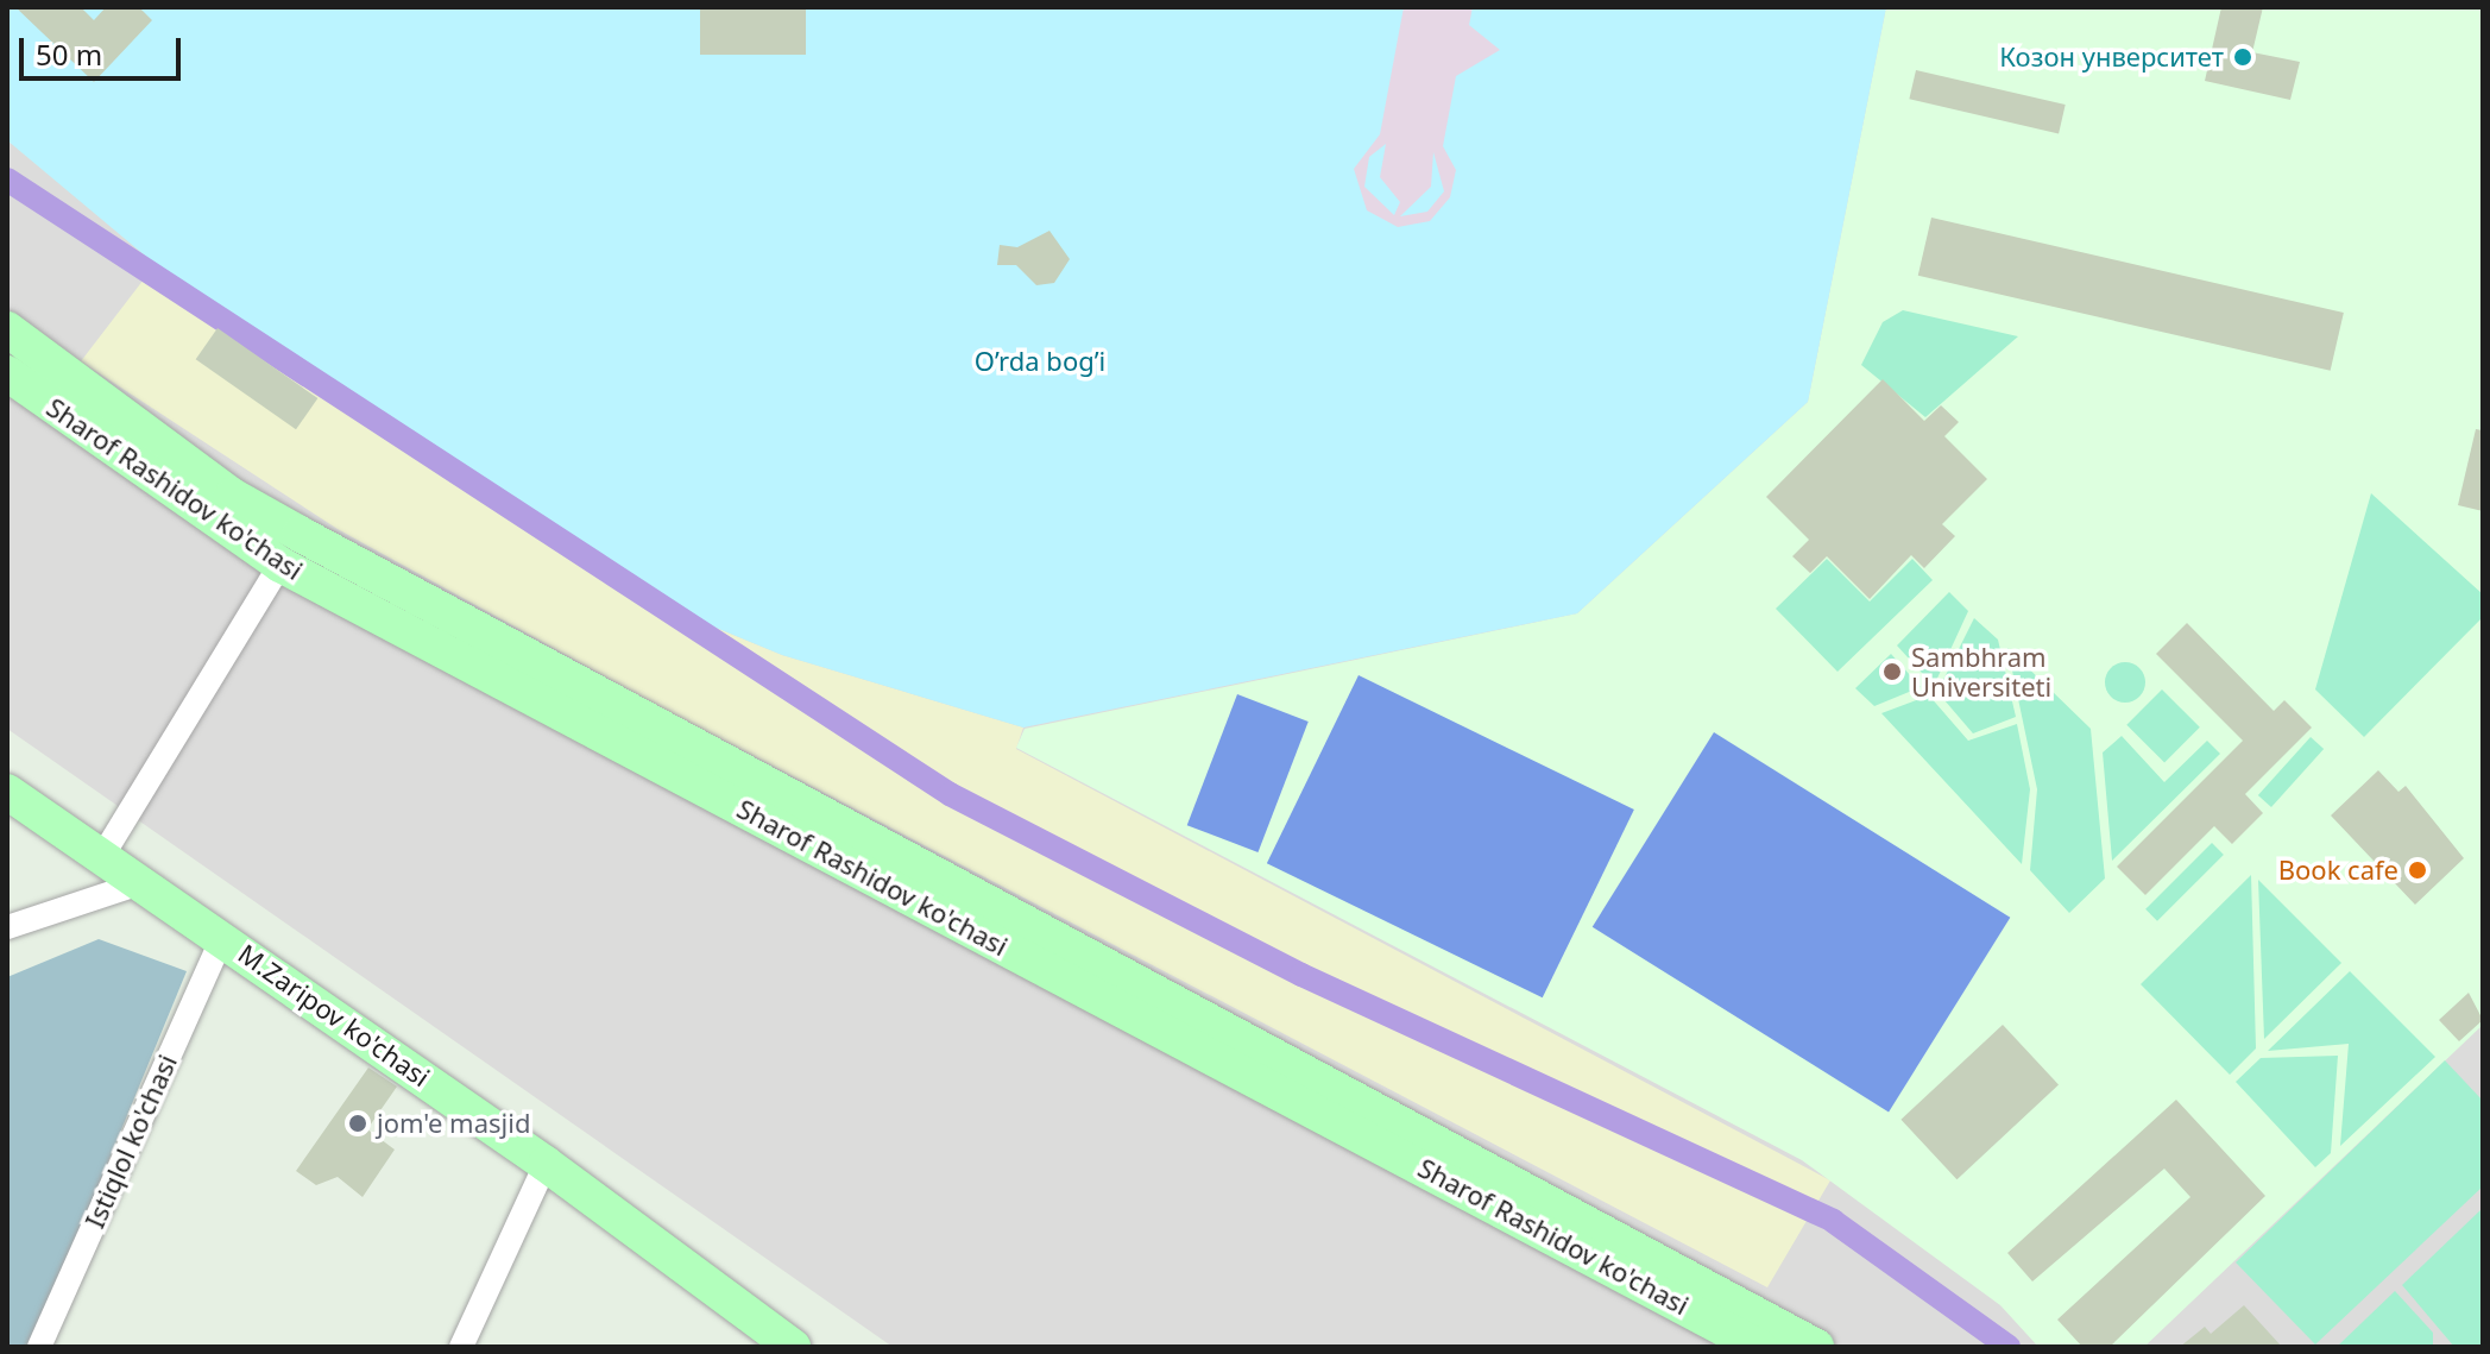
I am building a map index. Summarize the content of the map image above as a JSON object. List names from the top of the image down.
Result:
{
  "streets": {
    "street": ["Sharof Rashidov ko'chasi", "M.Zaripov ko'chasi", "Istiqlol ko'chasi"]
  },
  "crossings": [
    ["M.Zaripov ko'chasi", "Istiqlol ko'chasi"]
  ],
  "parks": ["O’rda bog’i"],
  "places": [
    "Козон унверситет",
    "Sambhram Universiteti",
    "Book cafe",
    "jom'e masjid"
  ],
  "scale_bar": "50 m"
}
